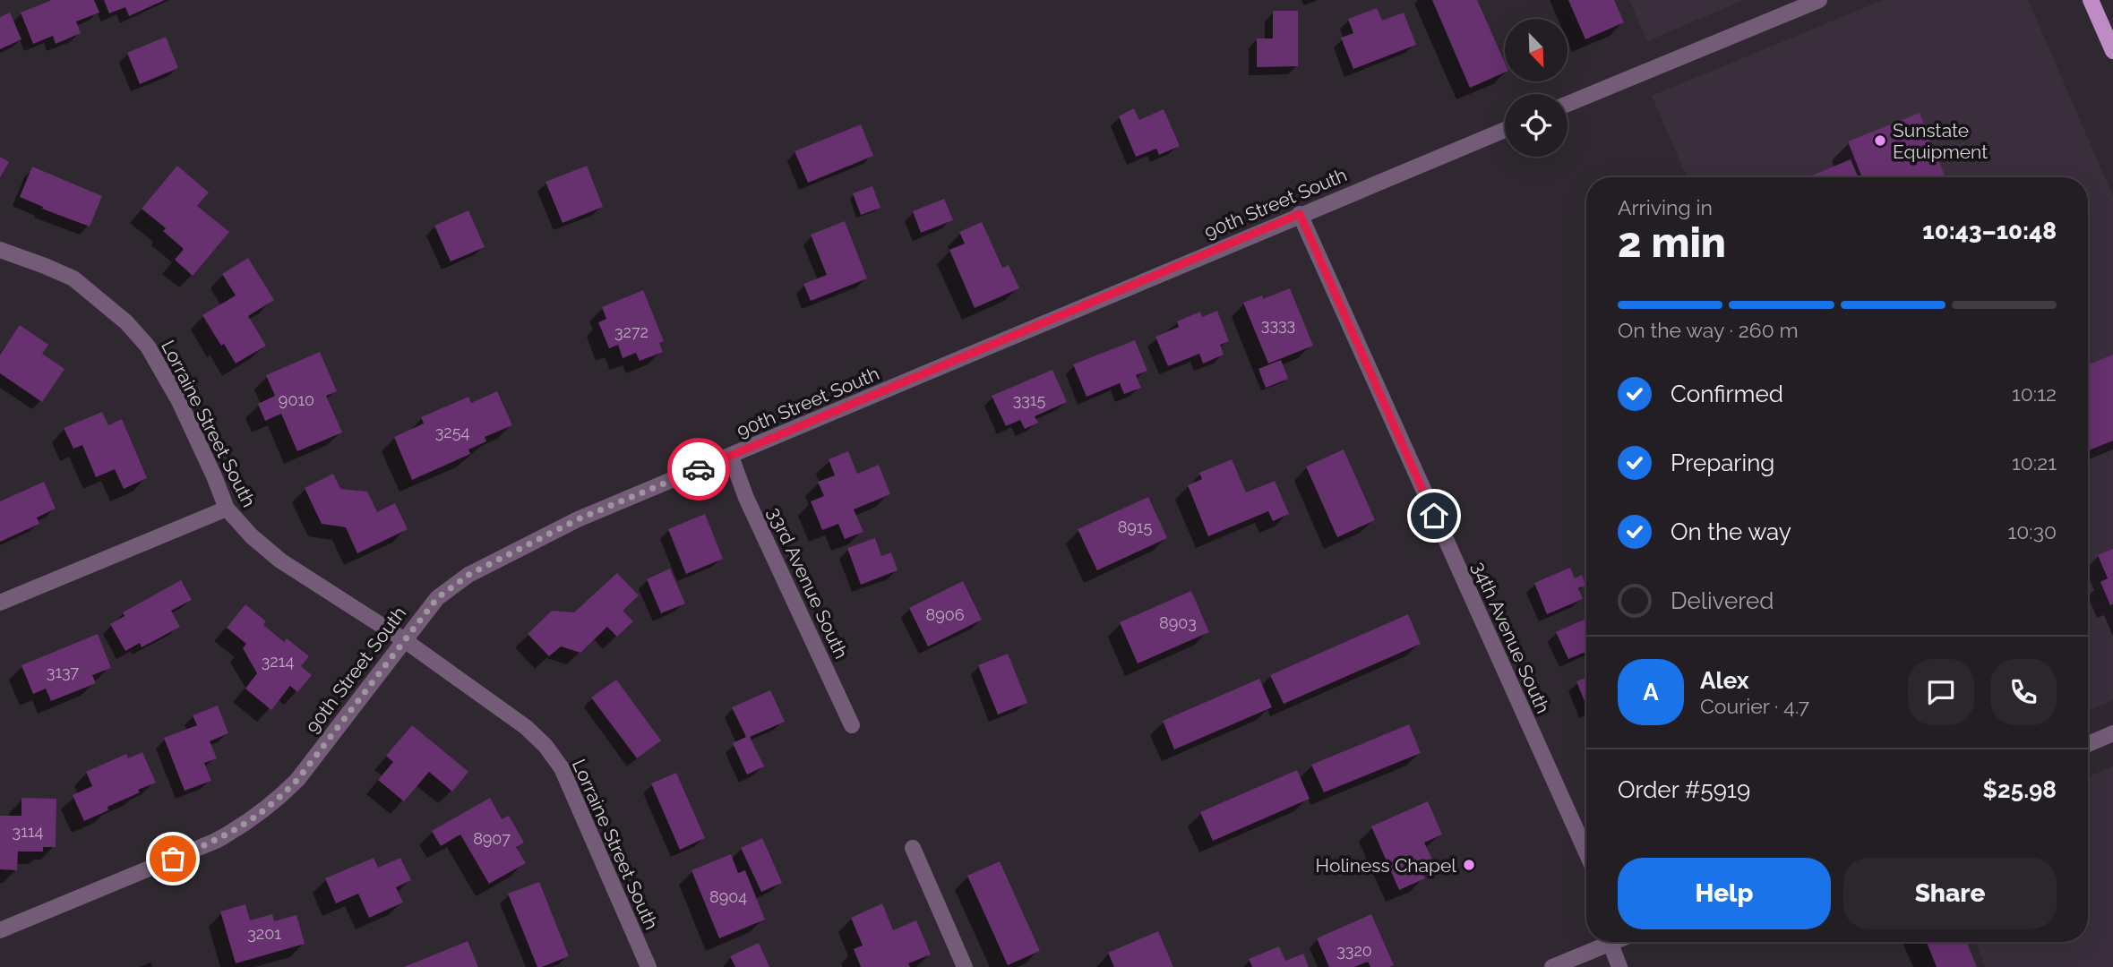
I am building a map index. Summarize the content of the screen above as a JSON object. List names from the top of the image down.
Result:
{
  "streets": {
    "street": [
      "90th Street South",
      "Lorraine Street South",
      "33rd Avenue South",
      "34th Avenue South"
    ]
  },
  "crossings": [
    ["90th Street South", "Lorraine Street South"],
    ["90th Street South", "33rd Avenue South"],
    ["90th Street South", "34th Avenue South"]
  ],
  "places": ["Sunstate Equipment", "Holiness Chapel"],
  "house_numbers": [
    "3333",
    "3272",
    "9010",
    "3315",
    "3254",
    "8915",
    "8906",
    "8903",
    "3214",
    "3137",
    "3114",
    "8907",
    "8904",
    "3201",
    "3320"
  ],
  "north": "bottom right",
  "page": {
    "heading": ["2 min", "Arriving in", "10:43–10:48"],
    "panel": [
      "Alex",
      "Courier · 4.7",
      "Order #5919",
      "$25.98"
    ],
    "bar": "On the way · 260 m",
    "list": [
      ["Confirmed", "10:12"],
      ["Preparing", "10:21"],
      ["On the way", "10:30"],
      "Delivered"
    ],
    "round": "A",
    "buttons": ["Help", "Share"]
  }
}
